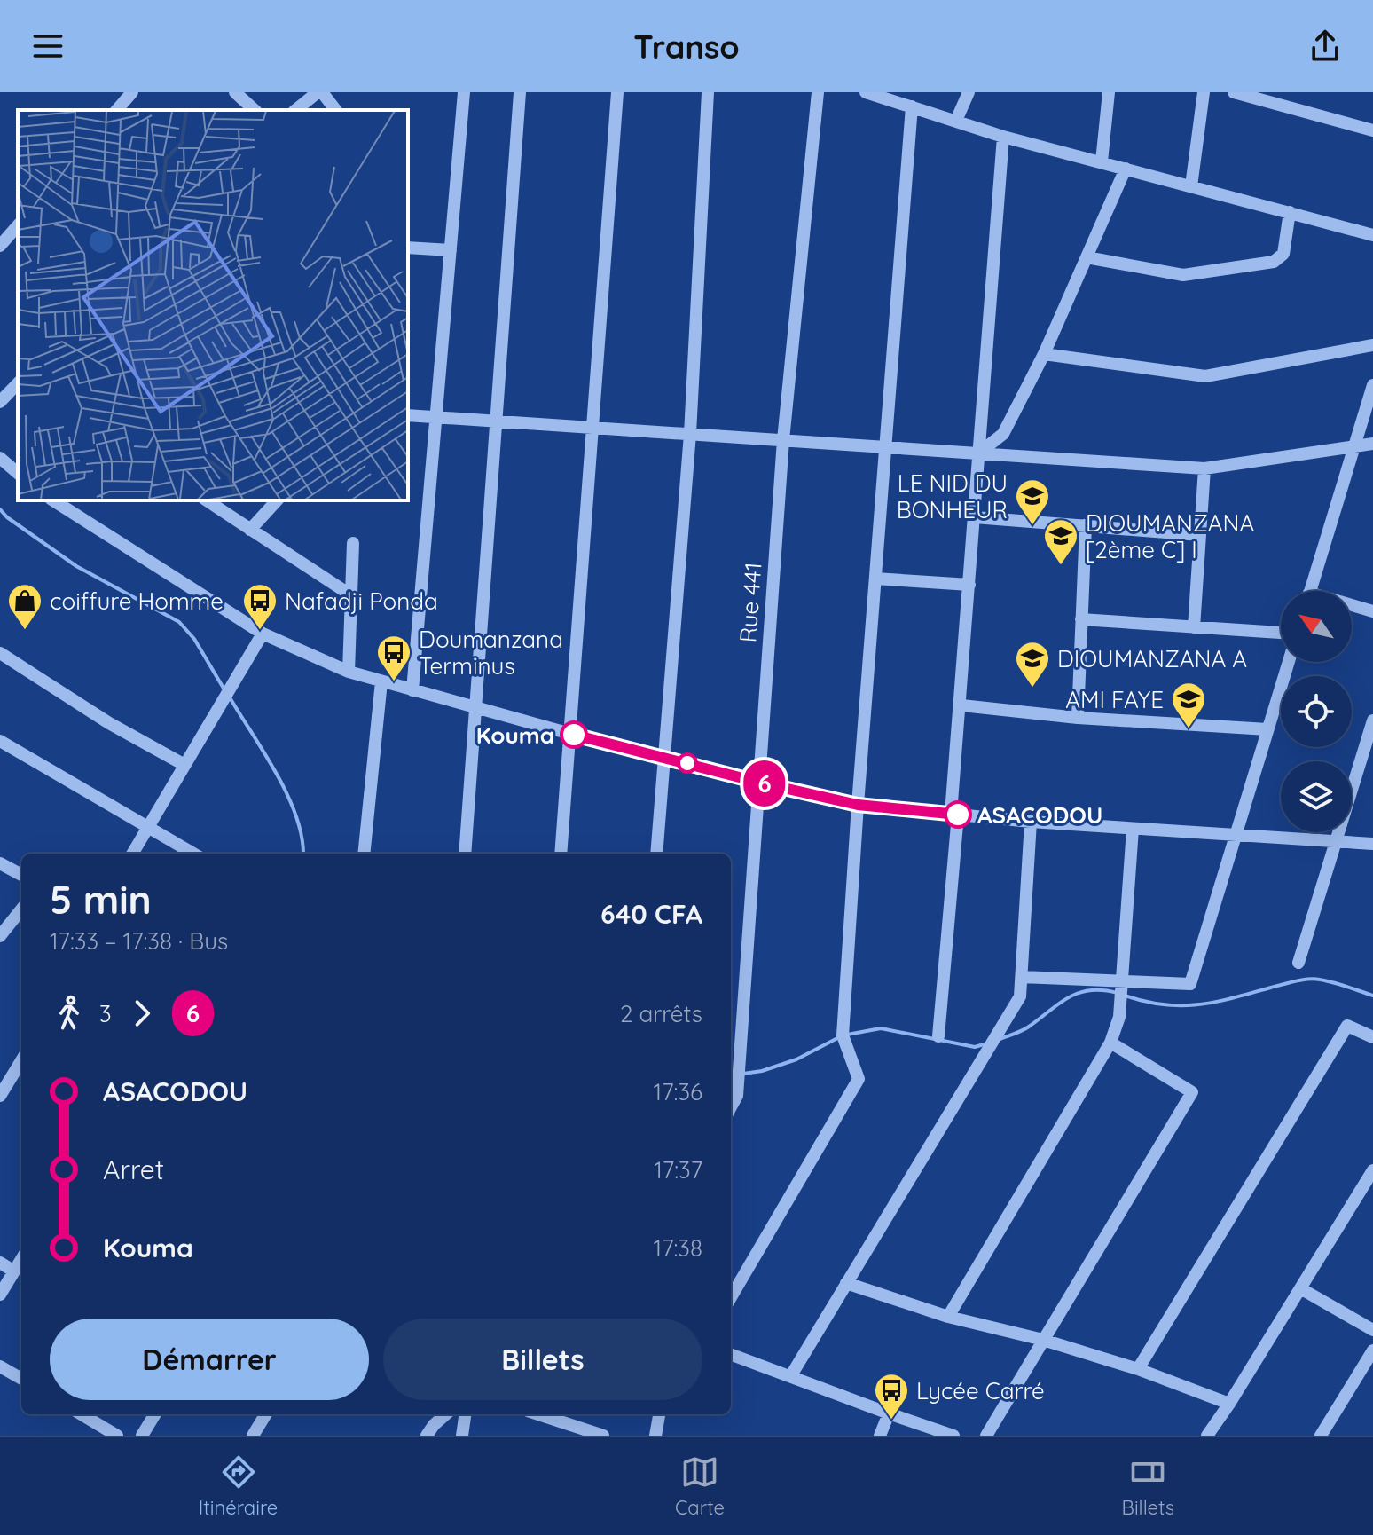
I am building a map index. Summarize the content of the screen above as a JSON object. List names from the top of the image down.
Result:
{
  "streets": {
    "street": ["Rue 441"]
  },
  "places": {
    "school or university": [
      "LE NID DU BONHEUR",
      "DIOUMANZANA [2ème C] I",
      "DIOUMANZANA A",
      "AMI FAYE"
    ],
    "shop": ["coiffure Homme"],
    "bus stop": ["Nafadji Ponda", "Doumanzana Terminus", "Lycée Carré"],
    "other": ["Kouma", "ASACODOU"]
  },
  "lines": ["bus line 6"],
  "north": "top left",
  "page": {
    "header": "Transo",
    "on_map": "6",
    "heading": ["5 min", "17:33 – 17:38 · Bus", "640 CFA"],
    "legs": ["3", "6", "2 arrêts"],
    "list": [
      {
        "name": "ASACODOU",
        "value": "17:36"
      },
      {
        "name": "Arret",
        "value": "17:37"
      },
      {
        "name": "Kouma",
        "value": "17:38"
      }
    ],
    "buttons": ["Démarrer", "Billets"],
    "tabs": ["Itinéraire", "Carte", "Billets"]
  }
}
